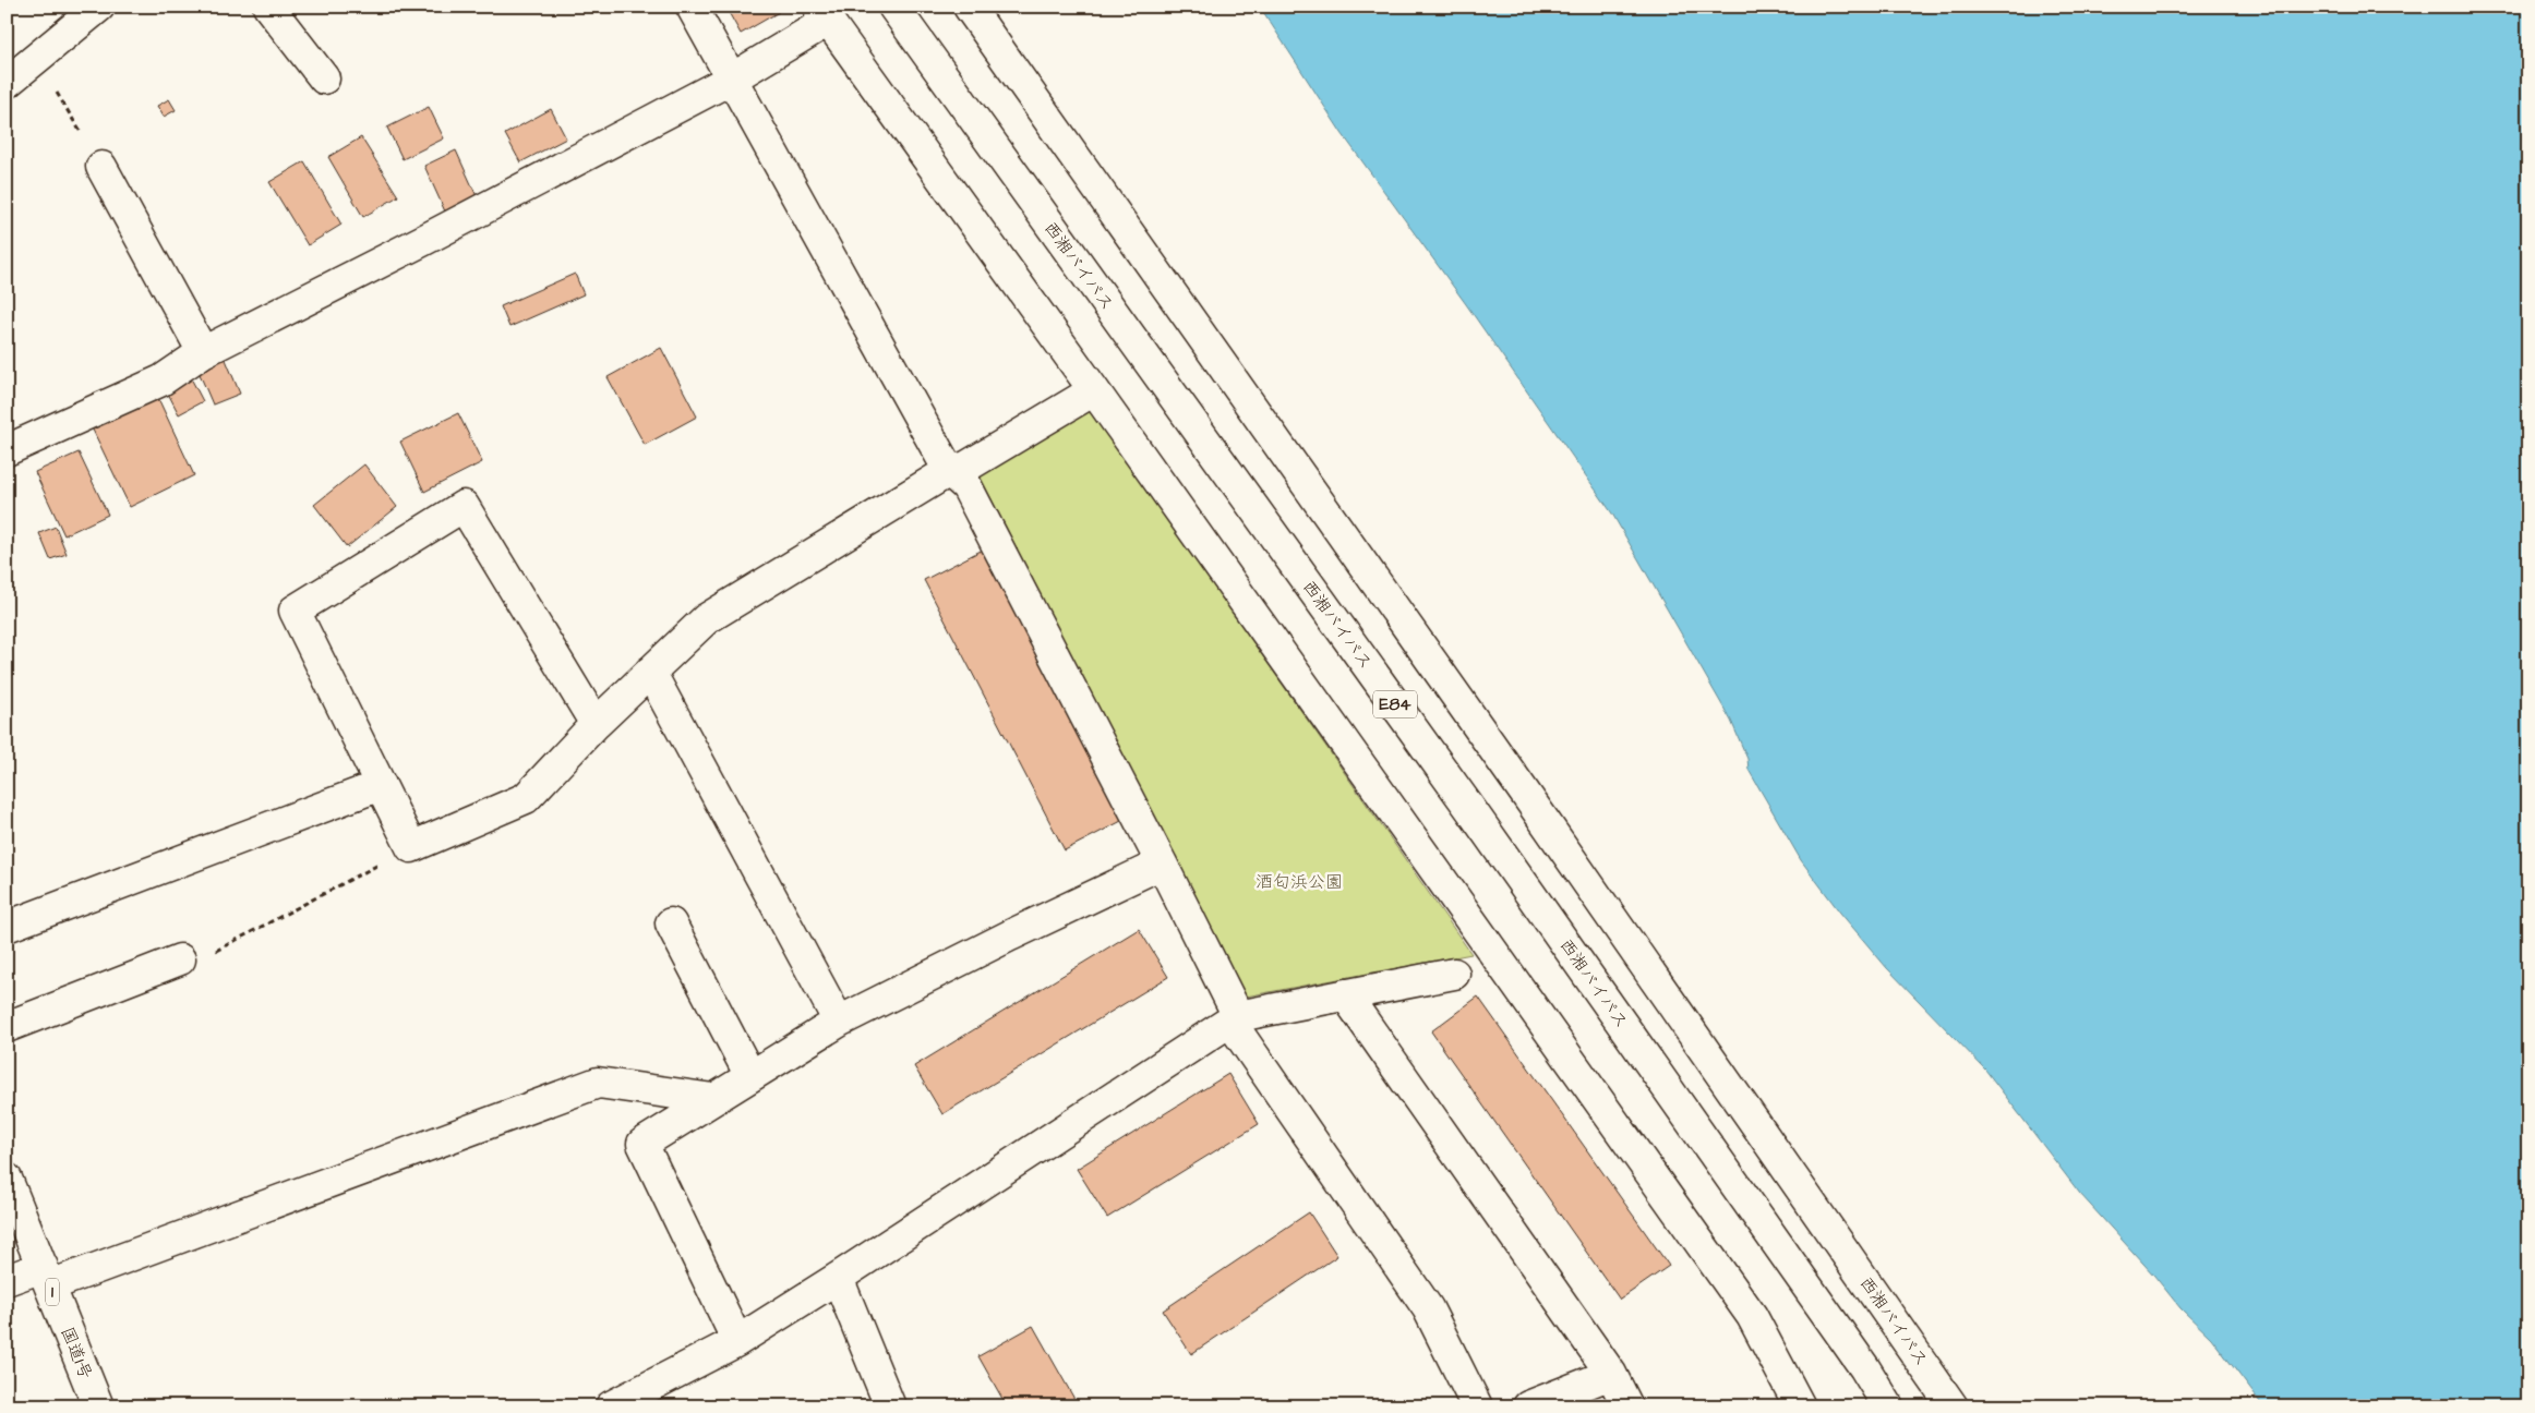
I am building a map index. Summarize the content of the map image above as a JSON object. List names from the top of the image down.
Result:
{
  "streets": {
    "main road": [
      "西湘バイパス",
      "E84",
      "1",
      "国道1号"
    ]
  },
  "parks": ["酒匂浜公園"]
}
